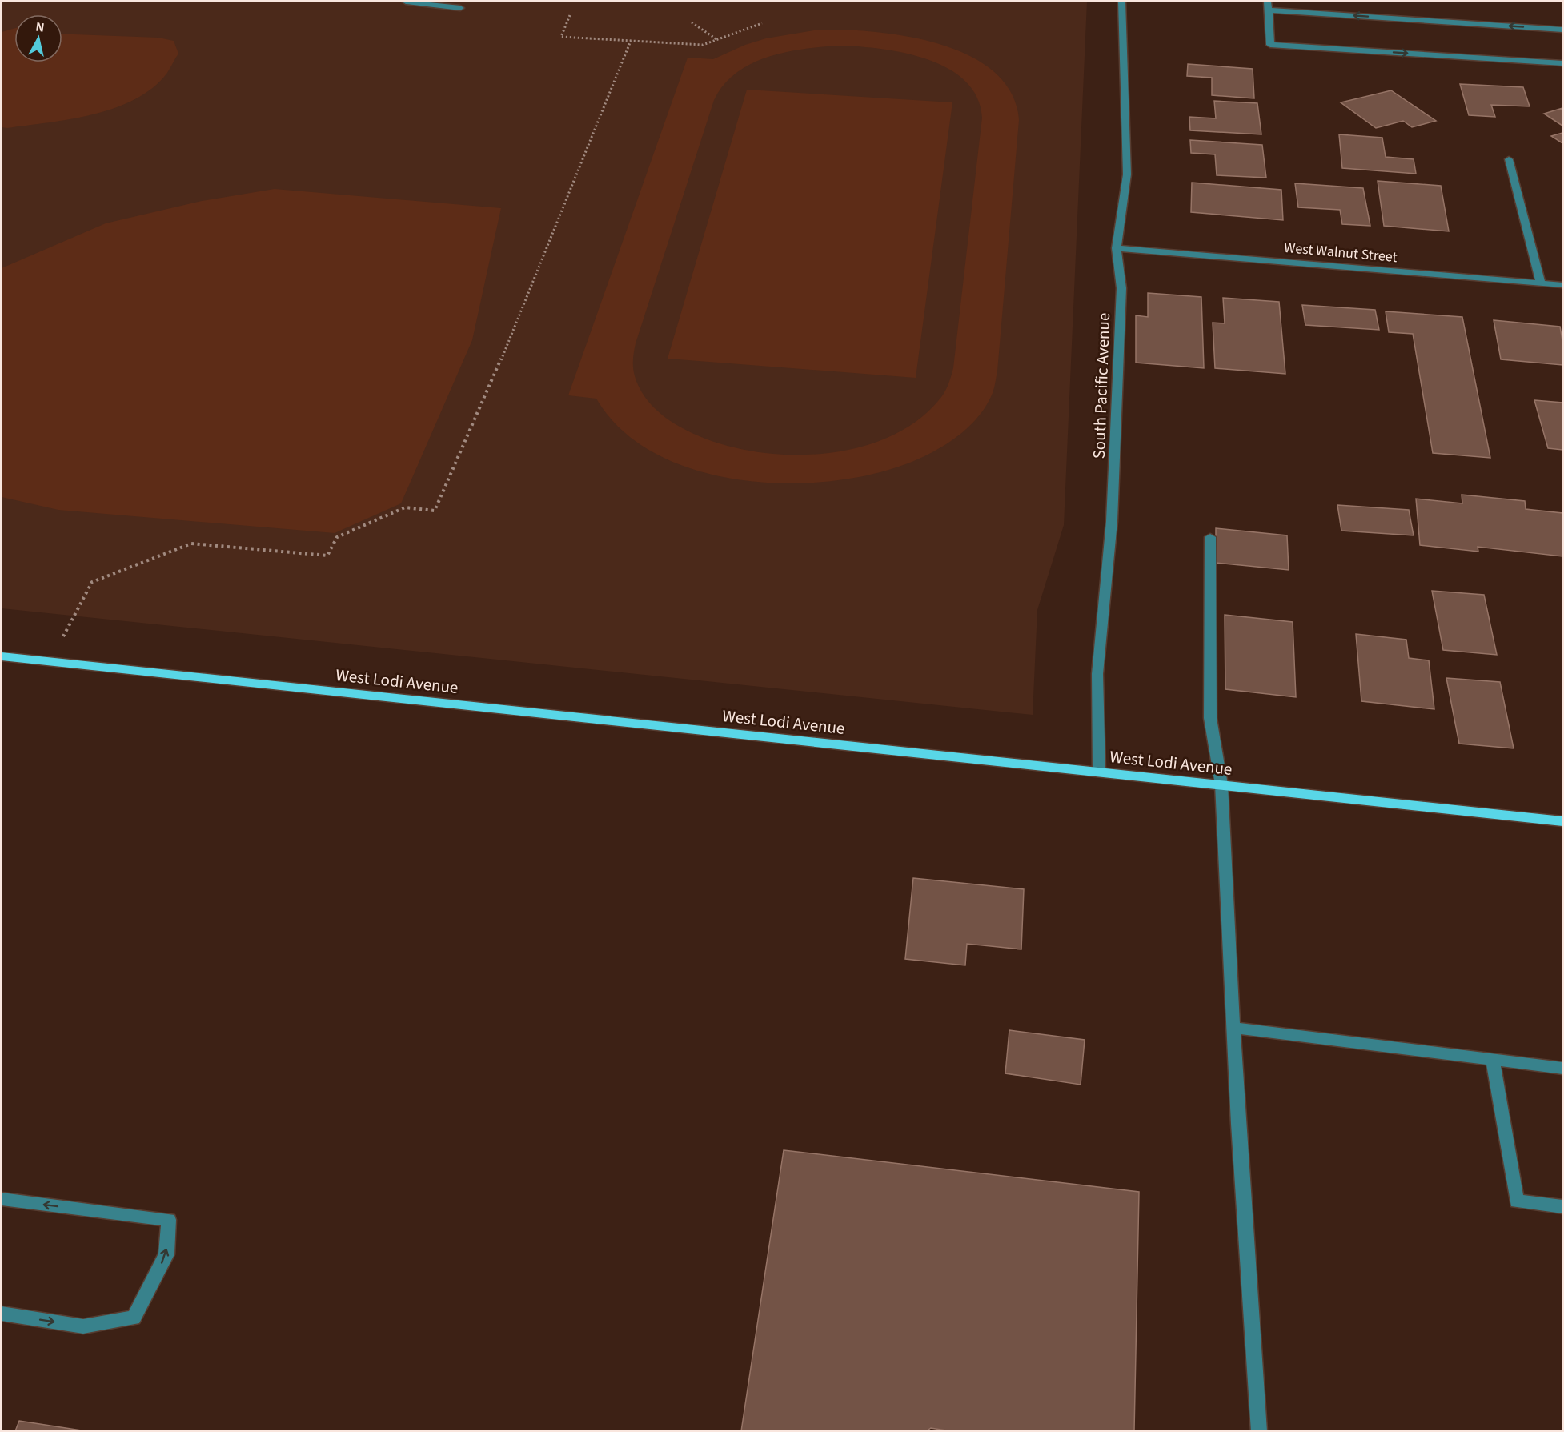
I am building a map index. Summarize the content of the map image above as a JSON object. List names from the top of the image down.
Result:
{
  "streets": {
    "main road": ["West Lodi Avenue"],
    "street": ["West Walnut Street", "South Pacific Avenue"]
  },
  "crossings": [
    ["West Walnut Street", "South Pacific Avenue"],
    ["South Pacific Avenue", "West Lodi Avenue"]
  ],
  "north": "top"
}
